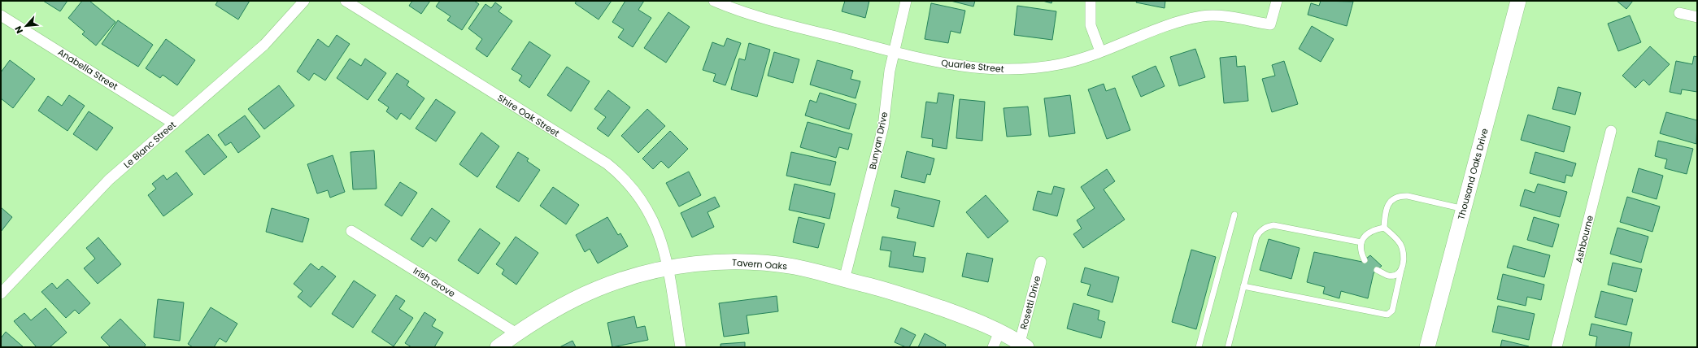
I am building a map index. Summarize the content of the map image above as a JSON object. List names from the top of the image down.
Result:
{
  "streets": {
    "street": [
      "Quarles Street",
      "Anabella Street",
      "Shire Oak Street",
      "Bunyan Drive",
      "Le Blanc Street",
      "Thousand Oaks Drive",
      "Ashbourne",
      "Tavern Oaks",
      "Irish Grove",
      "Rosetti Drive"
    ]
  },
  "crossings": [
    ["Quarles Street", "Bunyan Drive"],
    ["Anabella Street", "Le Blanc Street"],
    ["Shire Oak Street", "Tavern Oaks"],
    ["Bunyan Drive", "Tavern Oaks"],
    ["Tavern Oaks", "Irish Grove"],
    ["Tavern Oaks", "Rosetti Drive"]
  ],
  "north": "bottom left"
}
